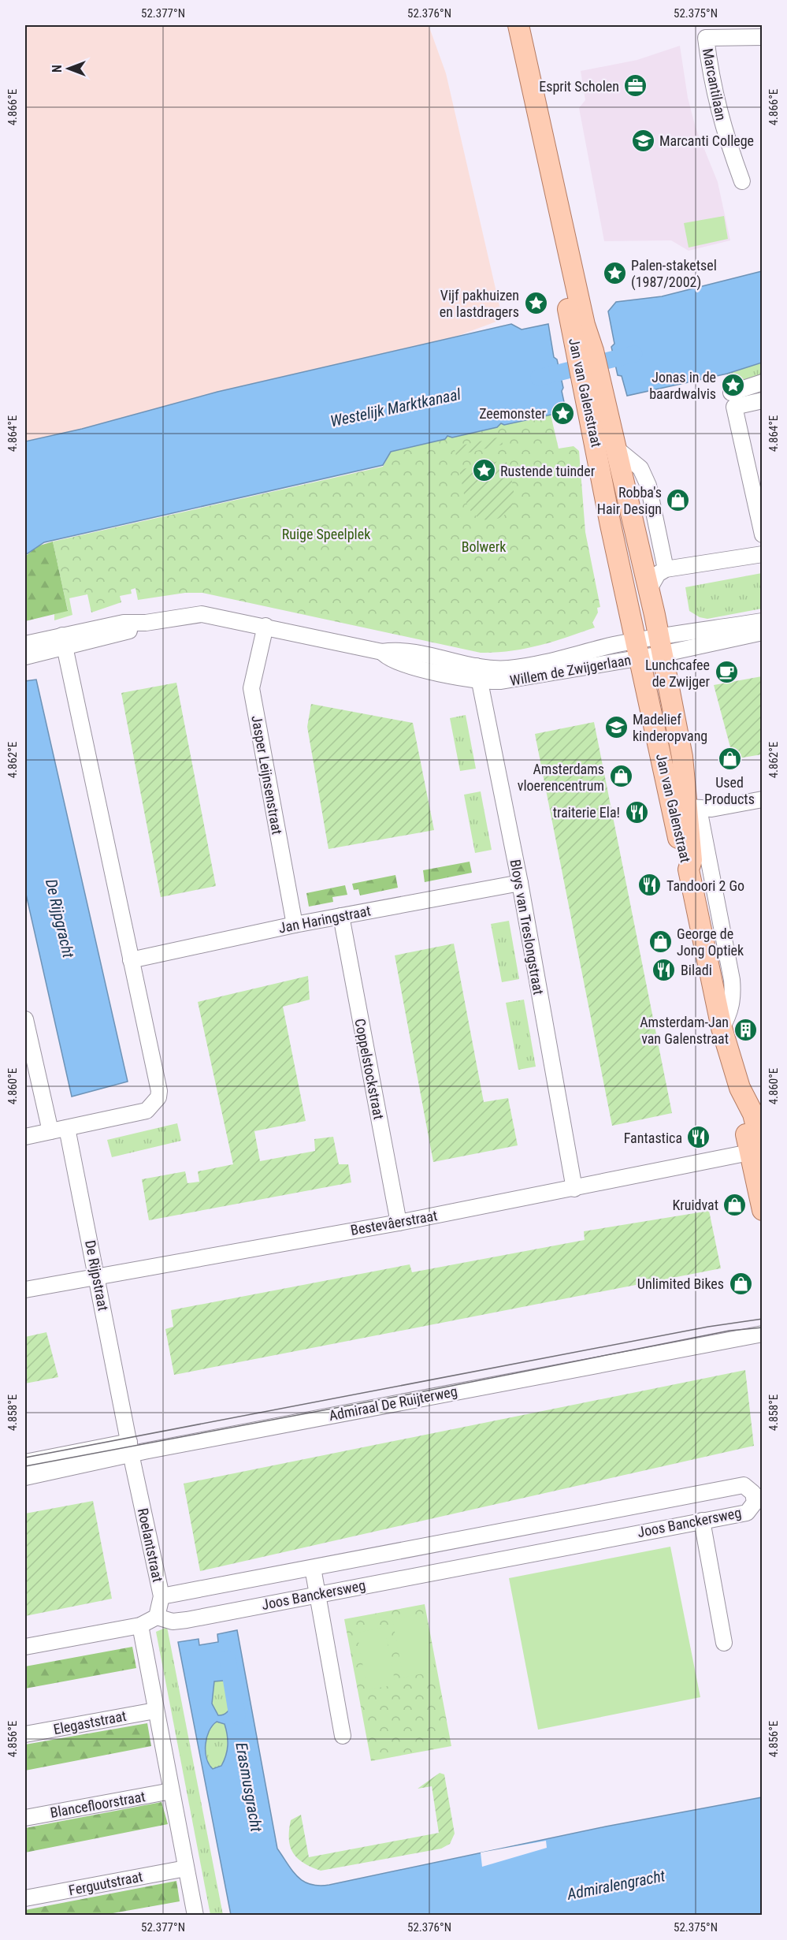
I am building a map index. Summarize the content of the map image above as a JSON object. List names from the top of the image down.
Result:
{
  "streets": {
    "main road": ["Jan van Galenstraat"],
    "street": [
      "Marcantilaan",
      "Willem de Zwijgerlaan",
      "Jasper Leijnsenstraat",
      "Jan Haringstraat",
      "Bloys van Treslongstraat",
      "Coppelstockstraat",
      "Bestevâerstraat",
      "De Rijpstraat",
      "Admiraal De Ruijterweg",
      "Joos Banckersweg",
      "Roelantstraat",
      "Elegaststraat",
      "Blancefloorstraat",
      "Ferguutstraat"
    ]
  },
  "crossings": [
    ["Jan van Galenstraat", "Willem de Zwijgerlaan"],
    ["Jan van Galenstraat", "Bestevâerstraat"],
    ["Willem de Zwijgerlaan", "Jasper Leijnsenstraat"],
    ["Willem de Zwijgerlaan", "Bloys van Treslongstraat"],
    ["Jasper Leijnsenstraat", "Jan Haringstraat"],
    ["Jan Haringstraat", "Bloys van Treslongstraat"],
    ["Jan Haringstraat", "Coppelstockstraat"],
    ["Bloys van Treslongstraat", "Bestevâerstraat"],
    ["Coppelstockstraat", "Bestevâerstraat"],
    ["Bestevâerstraat", "De Rijpstraat"],
    ["De Rijpstraat", "Admiraal De Ruijterweg"],
    ["De Rijpstraat", "Roelantstraat"],
    ["Admiraal De Ruijterweg", "Roelantstraat"],
    ["Joos Banckersweg", "Roelantstraat"]
  ],
  "water": [
    "Westelijk Marktkanaal",
    "De Rijpgracht",
    "Erasmusgracht",
    "Admiralengracht"
  ],
  "parks": ["Ruige Speelplek", "Bolwerk"],
  "places": {
    "office": ["Esprit Scholen"],
    "school or university": ["Marcanti College", "Madelief kinderopvang"],
    "place": [
      "Palen-staketsel (1987/2002)",
      "Vijf pakhuizen en lastdragers",
      "Jonas in de baardwalvis",
      "Zeemonster",
      "Rustende tuinder"
    ],
    "shop": [
      "Robba's Hair Design",
      "Used Products",
      "Amsterdams vloerencentrum",
      "George de Jong Optiek",
      "Kruidvat",
      "Unlimited Bikes"
    ],
    "cafe": ["Lunchcafee de Zwijger"],
    "restaurant": [
      "traiterie Ela!",
      "Tandoori 2 Go",
      "Biladi",
      "Fantastica"
    ],
    "building": ["Amsterdam-Jan van Galenstraat"]
  },
  "north": "left",
  "coordinates": [
    "52.377°N",
    "52.376°N",
    "52.375°N",
    "4.866°E",
    "4.864°E",
    "4.862°E",
    "4.860°E",
    "4.858°E",
    "4.856°E"
  ]
}
